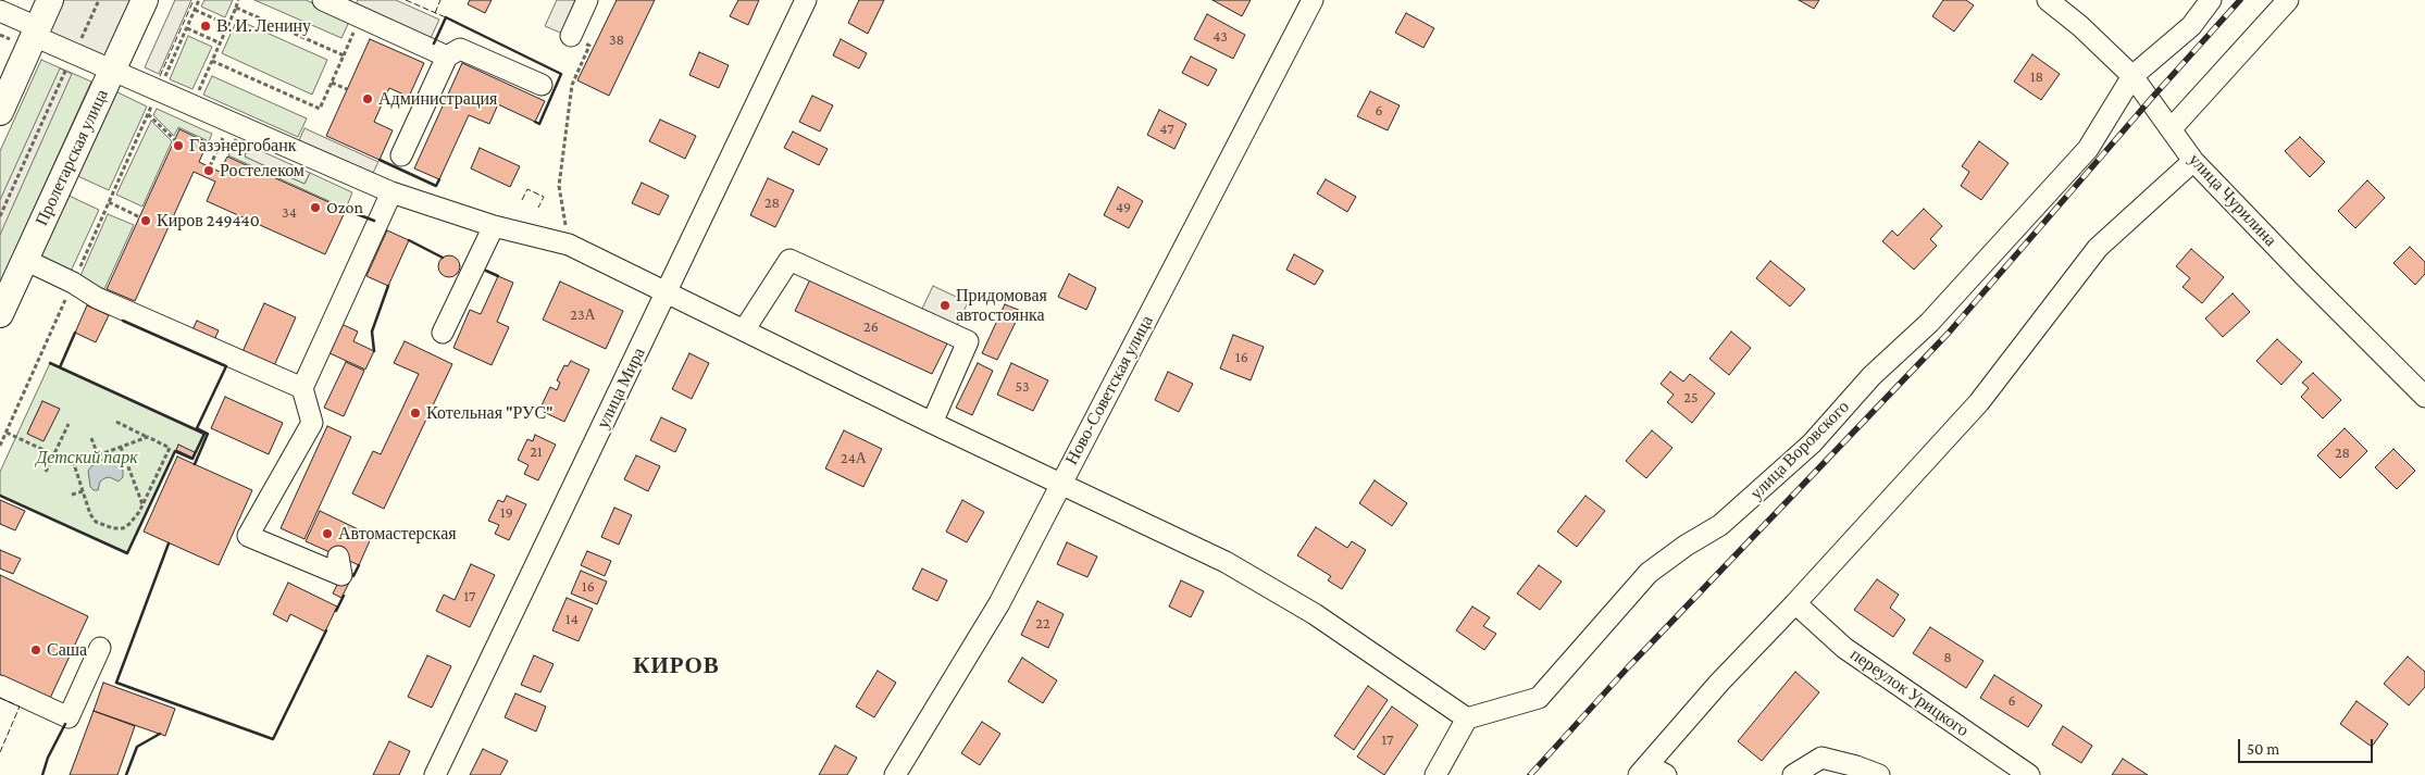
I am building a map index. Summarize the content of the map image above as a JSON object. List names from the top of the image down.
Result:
{
  "streets": {
    "main road": ["Пролетарская улица"],
    "street": [
      "улица Чурилина",
      "улица Мира",
      "Ново-Советская улица",
      "улица Воровского",
      "переулок Урицкого"
    ]
  },
  "crossings": [
    ["улица Чурилина", "улица Воровского"]
  ],
  "districts": ["КИРОВ"],
  "parks": ["Детский парк"],
  "places": [
    "В. И. Ленину",
    "Администрация",
    "Газэнергобанк",
    "Ростелеком",
    "Ozon",
    "Киров 249440",
    "Придомовая автостоянка",
    "Котельная \"РУС\"",
    "Автомастерская",
    "Саша"
  ],
  "house_numbers": [
    "43",
    "38",
    "18",
    "6",
    "47",
    "28",
    "49",
    "34",
    "23А",
    "26",
    "16",
    "53",
    "25",
    "21",
    "28",
    "24А",
    "19",
    "16",
    "17",
    "14",
    "22",
    "8",
    "6",
    "17"
  ],
  "scale_bar": "50 m"
}
